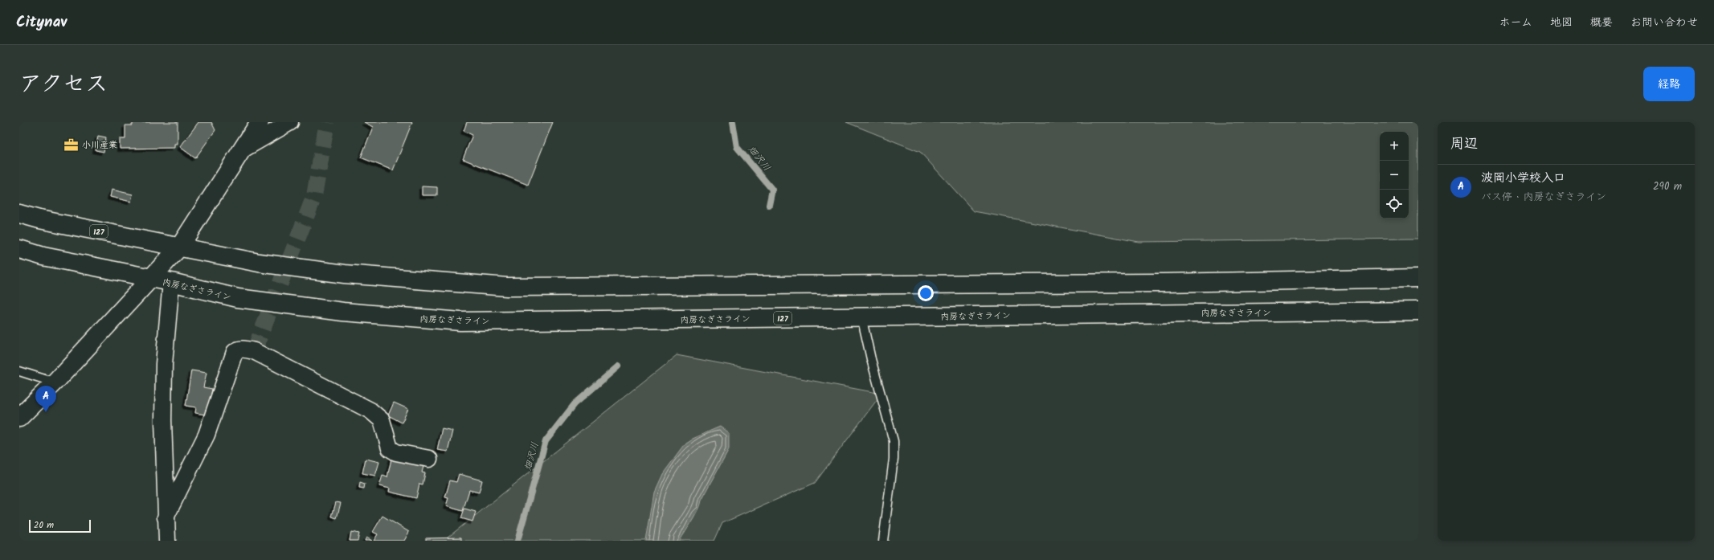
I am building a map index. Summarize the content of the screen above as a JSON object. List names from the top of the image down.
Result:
{
  "streets": {
    "main road": ["127", "内房なぎさライン"]
  },
  "water": ["畑沢川"],
  "places": {
    "office": ["小川産業"]
  },
  "scale_bar": "20 m",
  "page": {
    "header": "Citynav",
    "nav": [
      "ホーム",
      "地図",
      "概要",
      "お問い合わせ"
    ],
    "title": "アクセス",
    "buttons": "経路",
    "heading": "周辺",
    "map_buttons": ["+", "−"],
    "list": [
      {
        "mark": "A",
        "name": "波岡小学校入口",
        "note": "バス停 · 内房なぎさライン",
        "value": "290 m"
      }
    ],
    "pins": "A",
    "scale": "20 m"
  }
}
